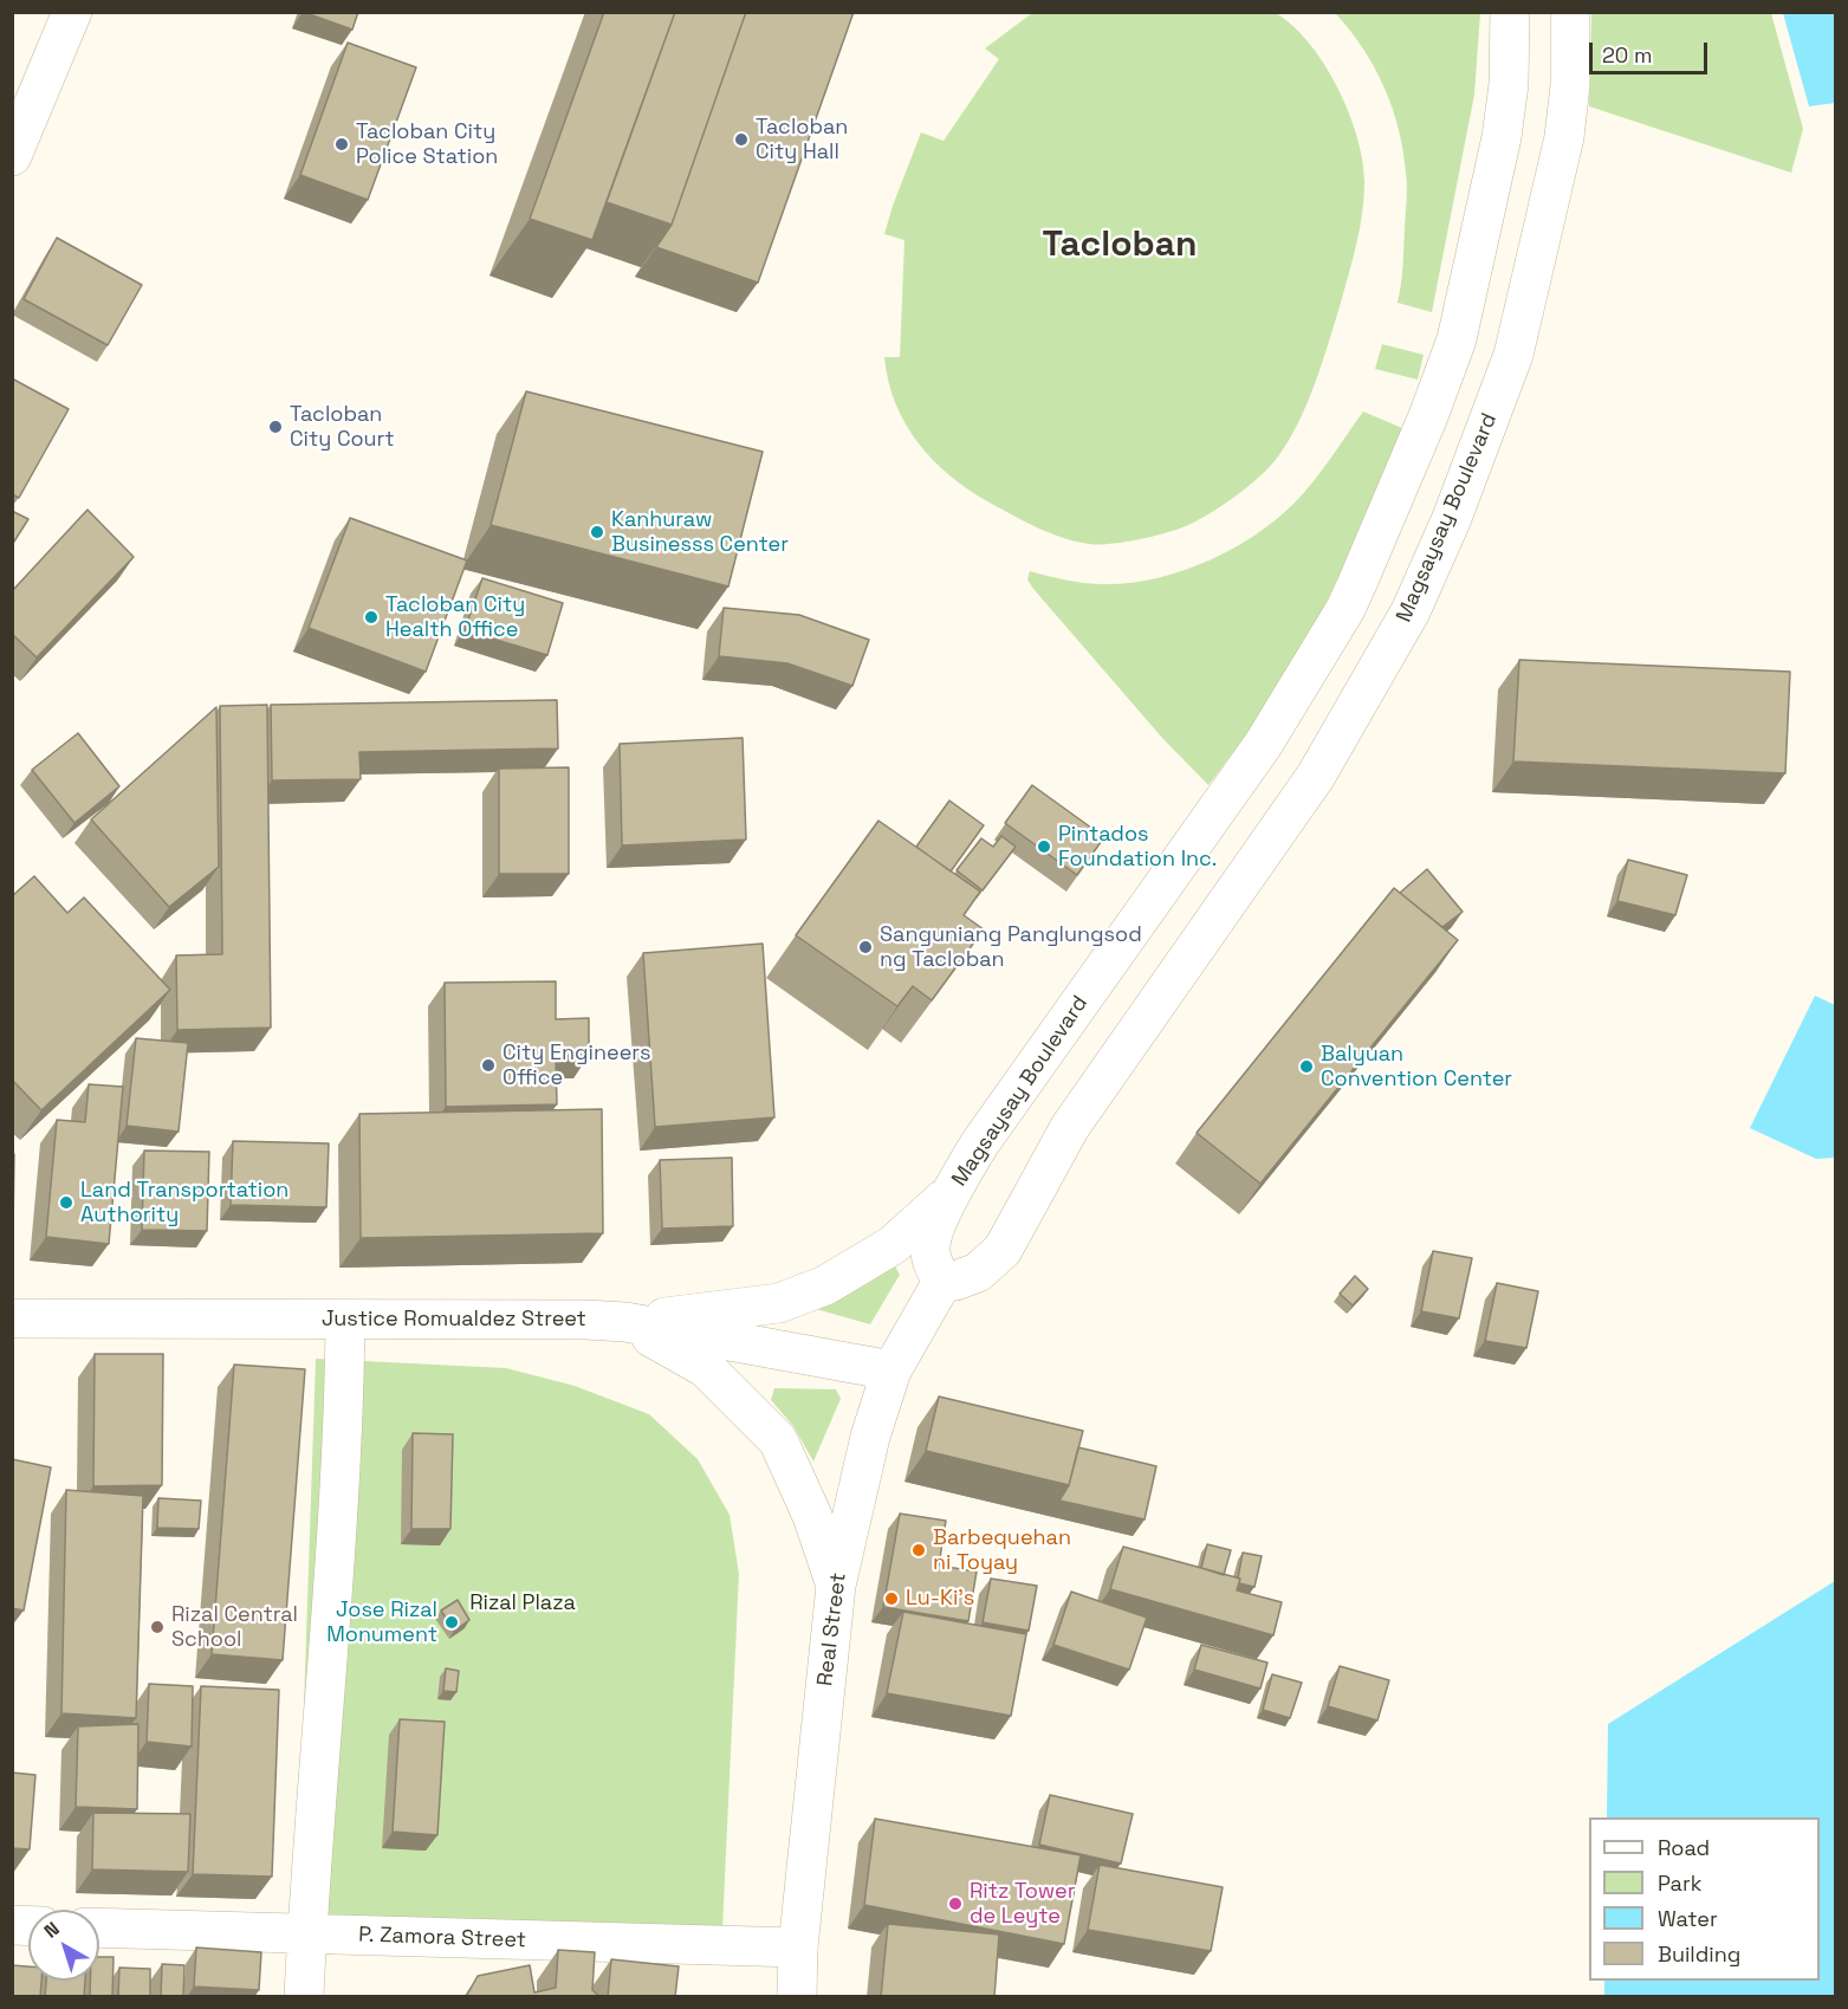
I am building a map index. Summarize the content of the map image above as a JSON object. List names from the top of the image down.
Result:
{
  "streets": {
    "main road": [
      "Magsaysay Boulevard",
      "Justice Romualdez Street",
      "Real Street",
      "P. Zamora Street"
    ]
  },
  "crossings": [
    ["Magsaysay Boulevard", "Real Street"],
    ["Justice Romualdez Street", "Real Street"],
    ["Real Street", "P. Zamora Street"]
  ],
  "districts": ["Tacloban"],
  "parks": ["Rizal Plaza"],
  "places": [
    "Tacloban City Hall",
    "Tacloban City Police Station",
    "Tacloban City Court",
    "Kanhuraw Businesss Center",
    "Tacloban City Health Office",
    "Pintados Foundation Inc.",
    "Sanguniang Panglungsod ng Tacloban",
    "City Engineers Office",
    "Balyuan Convention Center",
    "Land Transportation Authority",
    "Barbequehan ni Toyay",
    "Lu-Ki's",
    "Jose Rizal Monument",
    "Rizal Central School",
    "Ritz Tower de Leyte"
  ],
  "legend": [
    "Road",
    "Park",
    "Water",
    "Building"
  ],
  "scale_bar": "20 m",
  "north": "top left"
}
